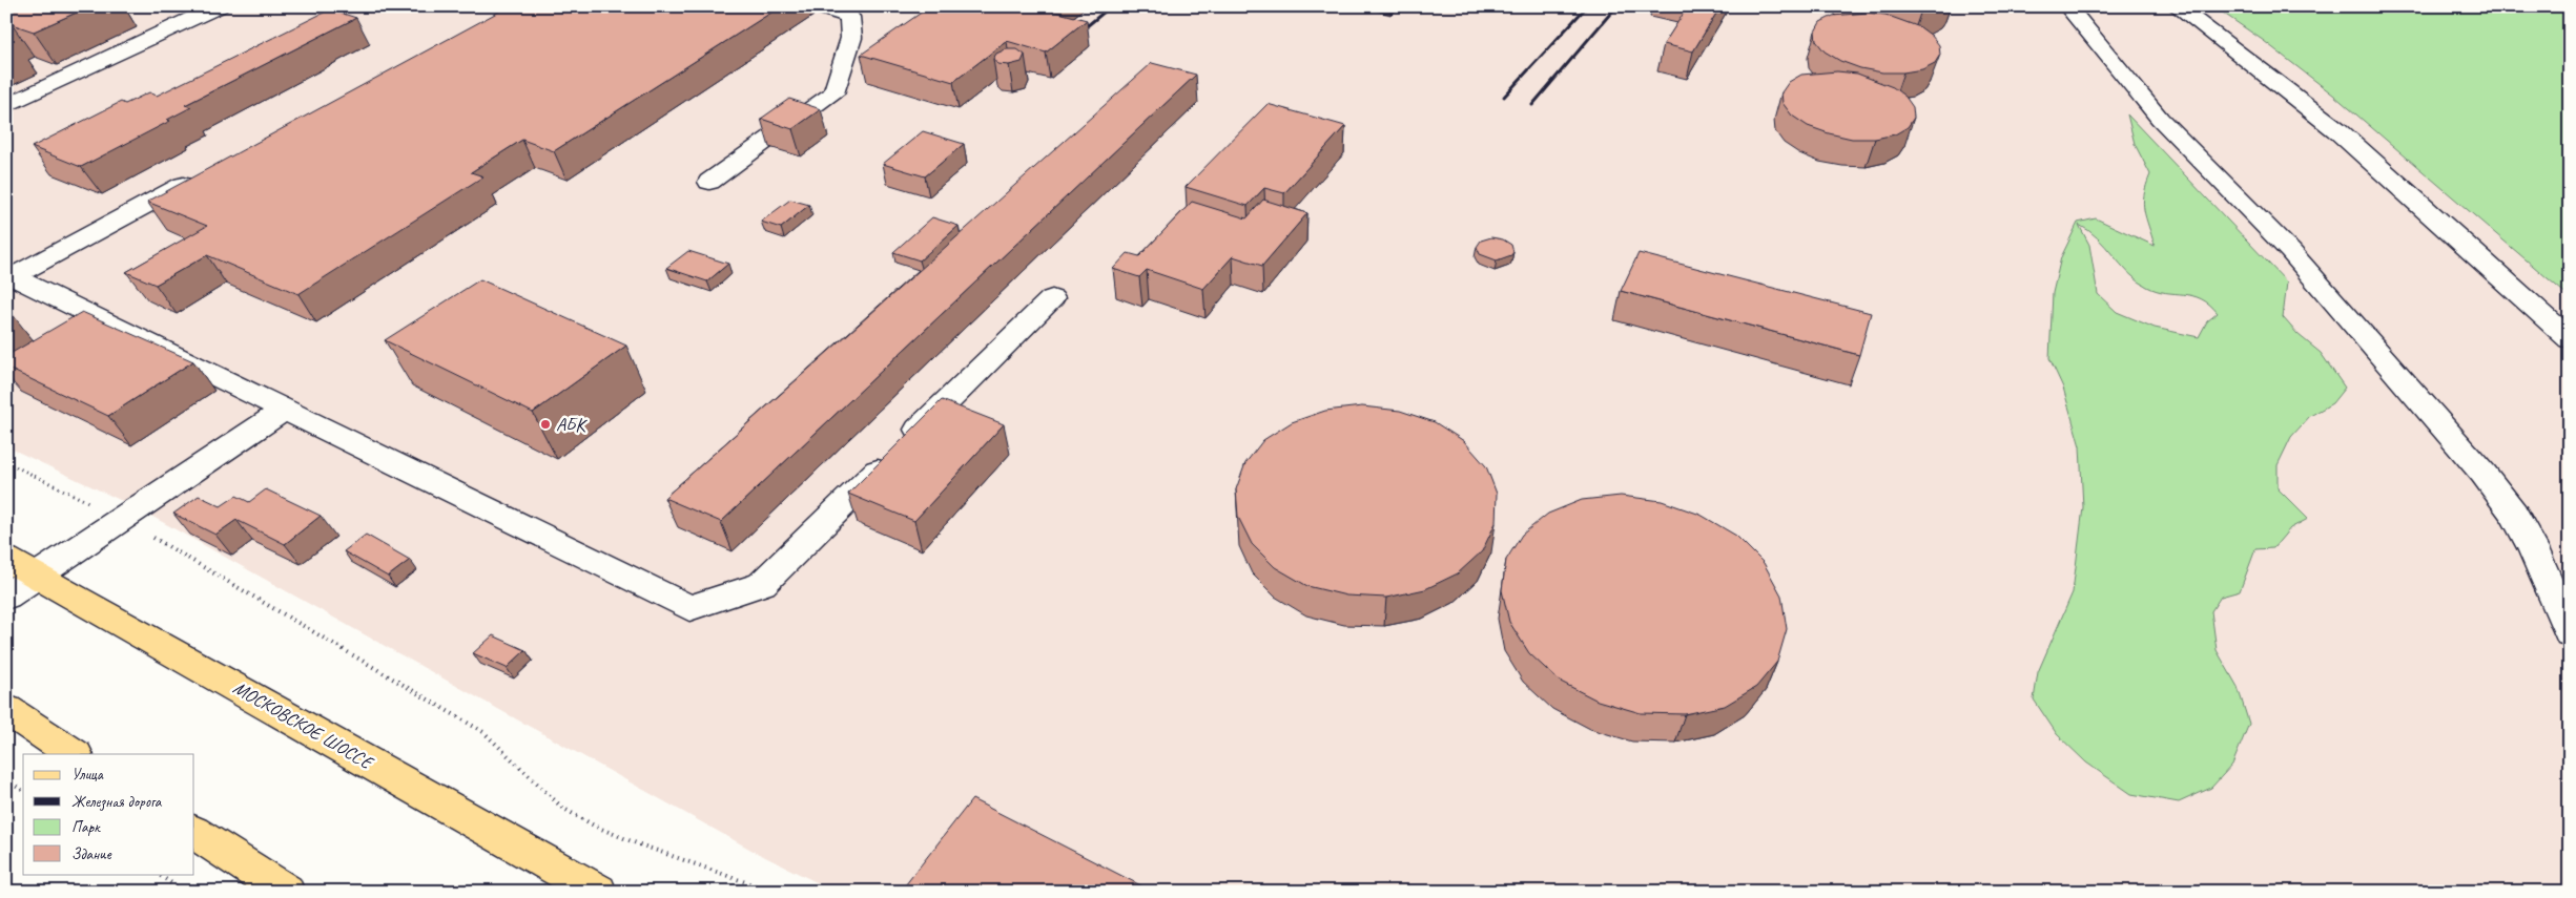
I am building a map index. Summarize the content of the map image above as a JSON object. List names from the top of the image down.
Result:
{
  "streets": {
    "main road": ["МОСКОВСКОЕ ШОССЕ"]
  },
  "places": ["АБК"],
  "legend": [
    "Улица",
    "Железная дорога",
    "Парк",
    "Здание"
  ]
}
